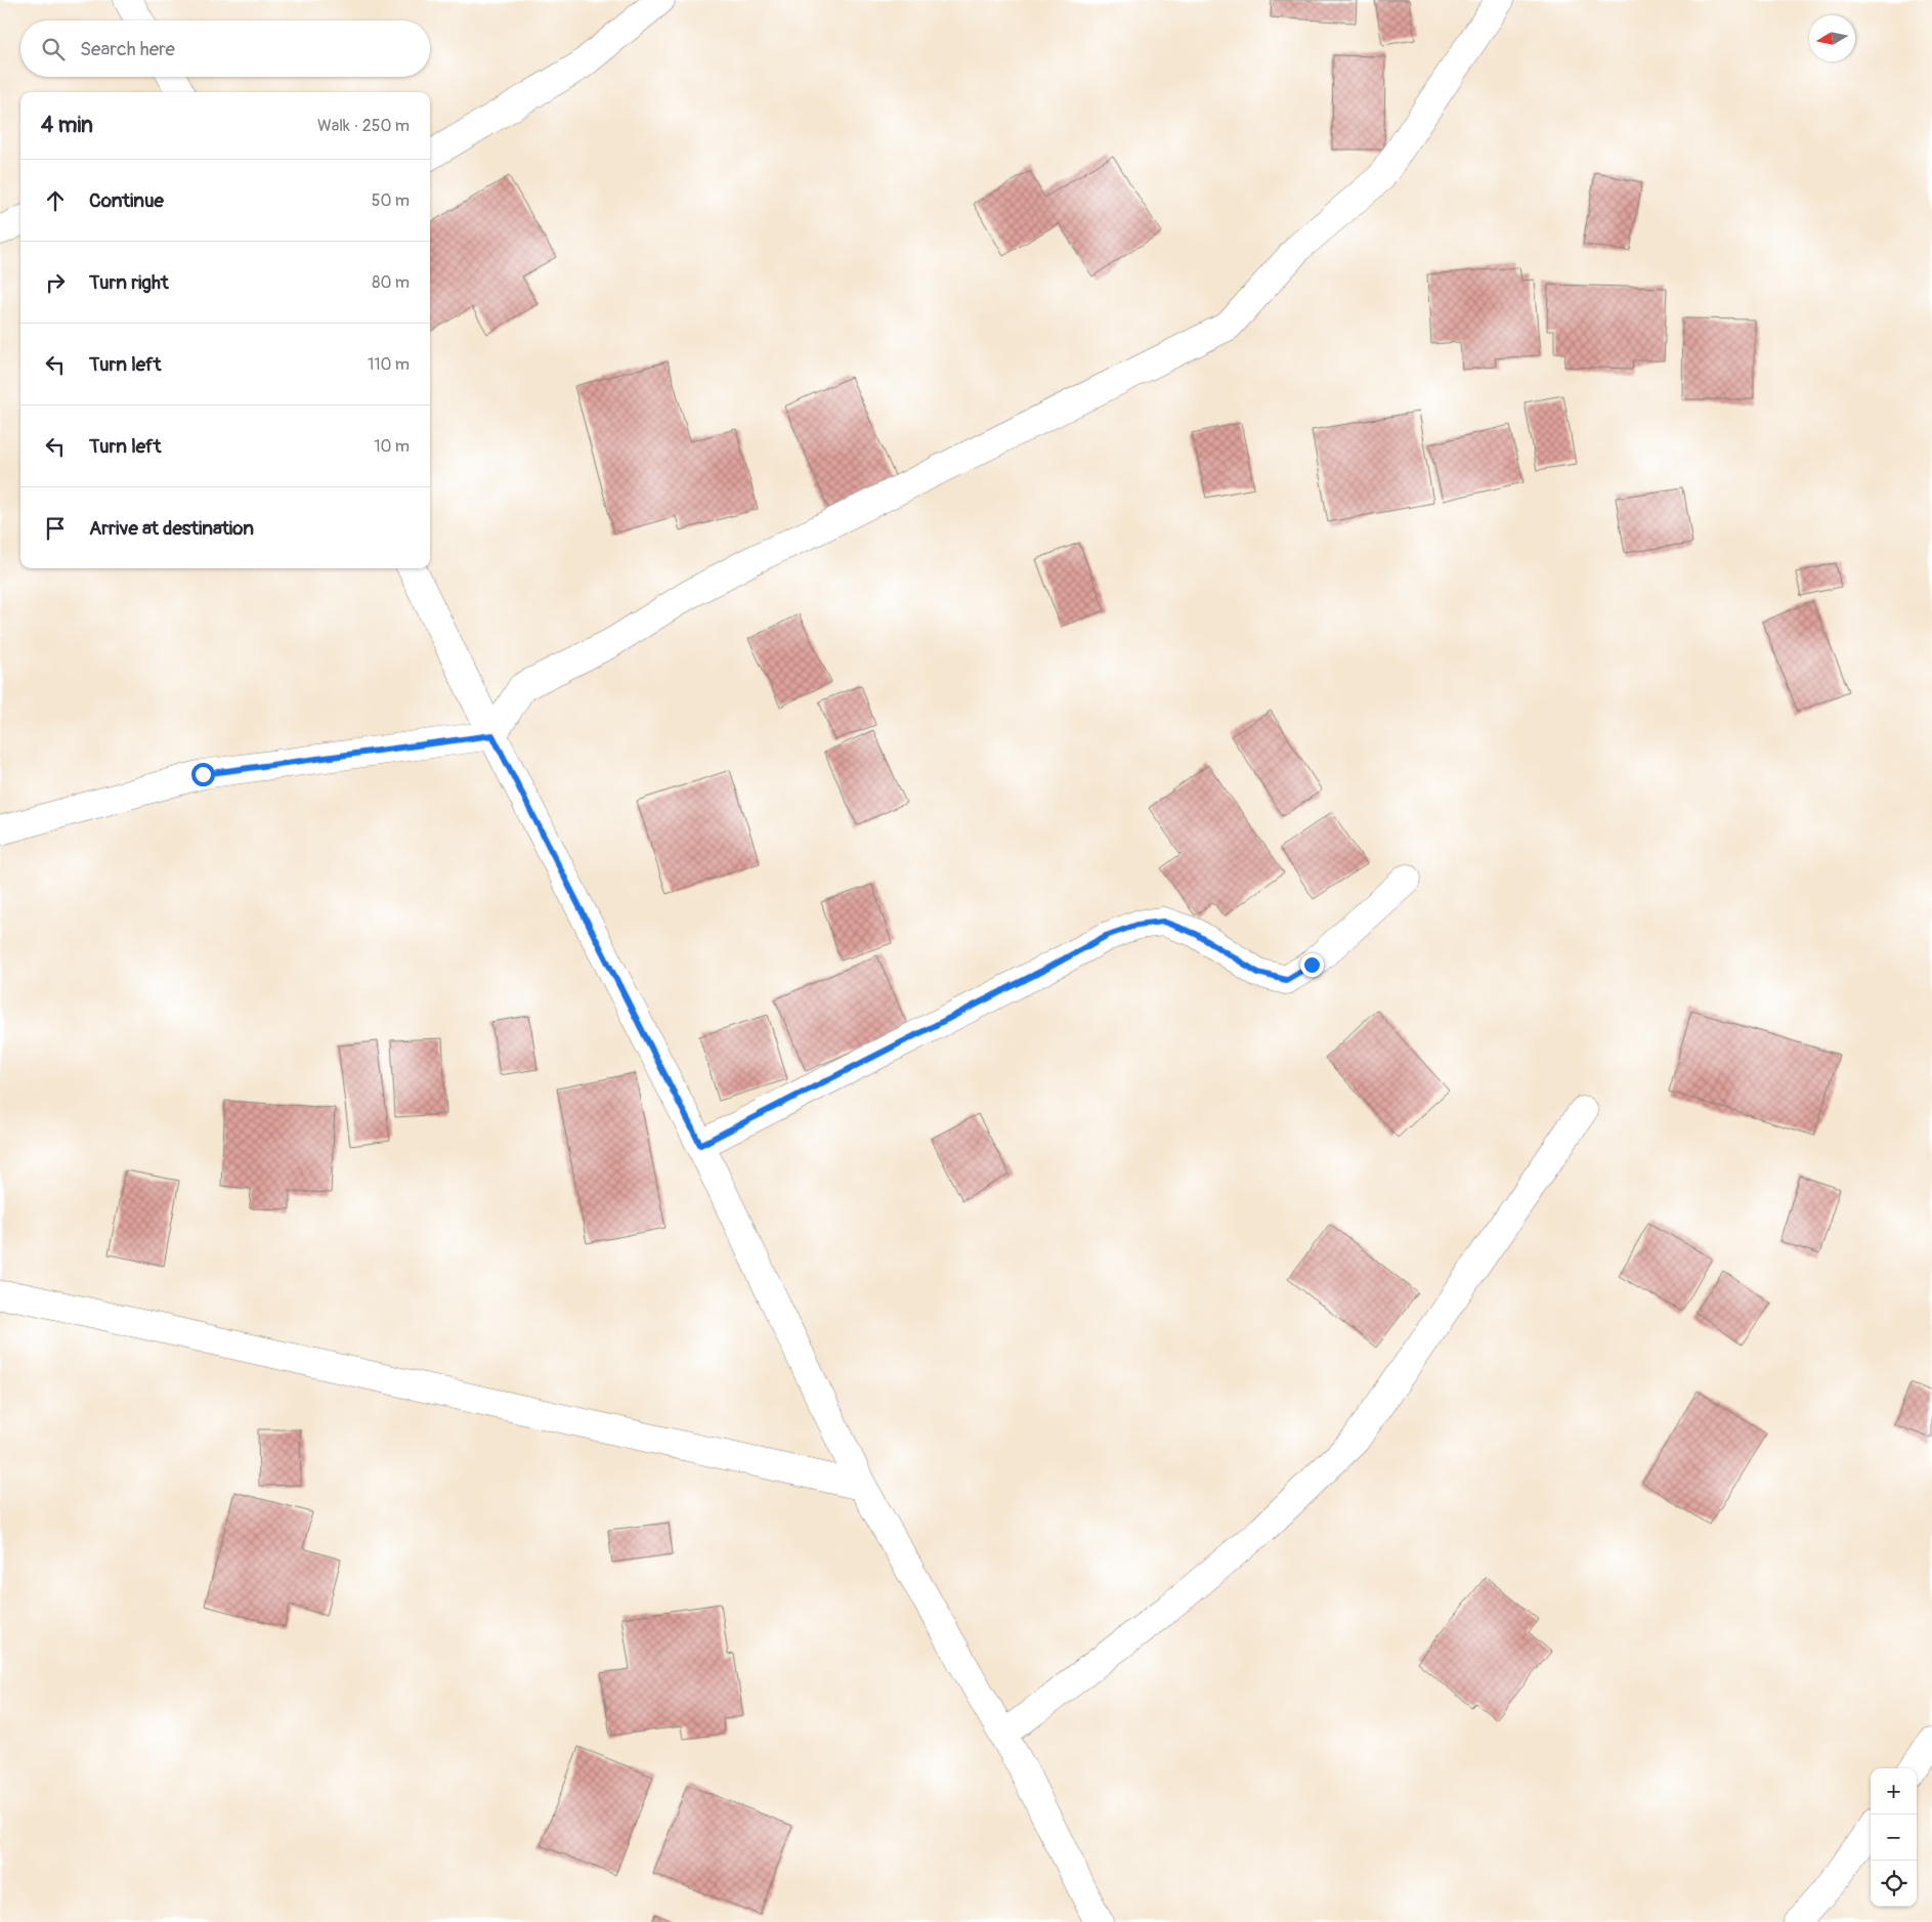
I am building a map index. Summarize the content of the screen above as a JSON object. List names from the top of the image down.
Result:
{
  "north": "left",
  "page": {
    "search": "Search here",
    "heading": ["4 min", "Walk · 250 m"],
    "list": [
      ["Continue", "50 m"],
      ["Turn right", "80 m"],
      ["Turn left", "110 m"],
      ["Turn left", "10 m"],
      "Arrive at destination"
    ],
    "map_buttons": ["+", "−"]
  }
}
